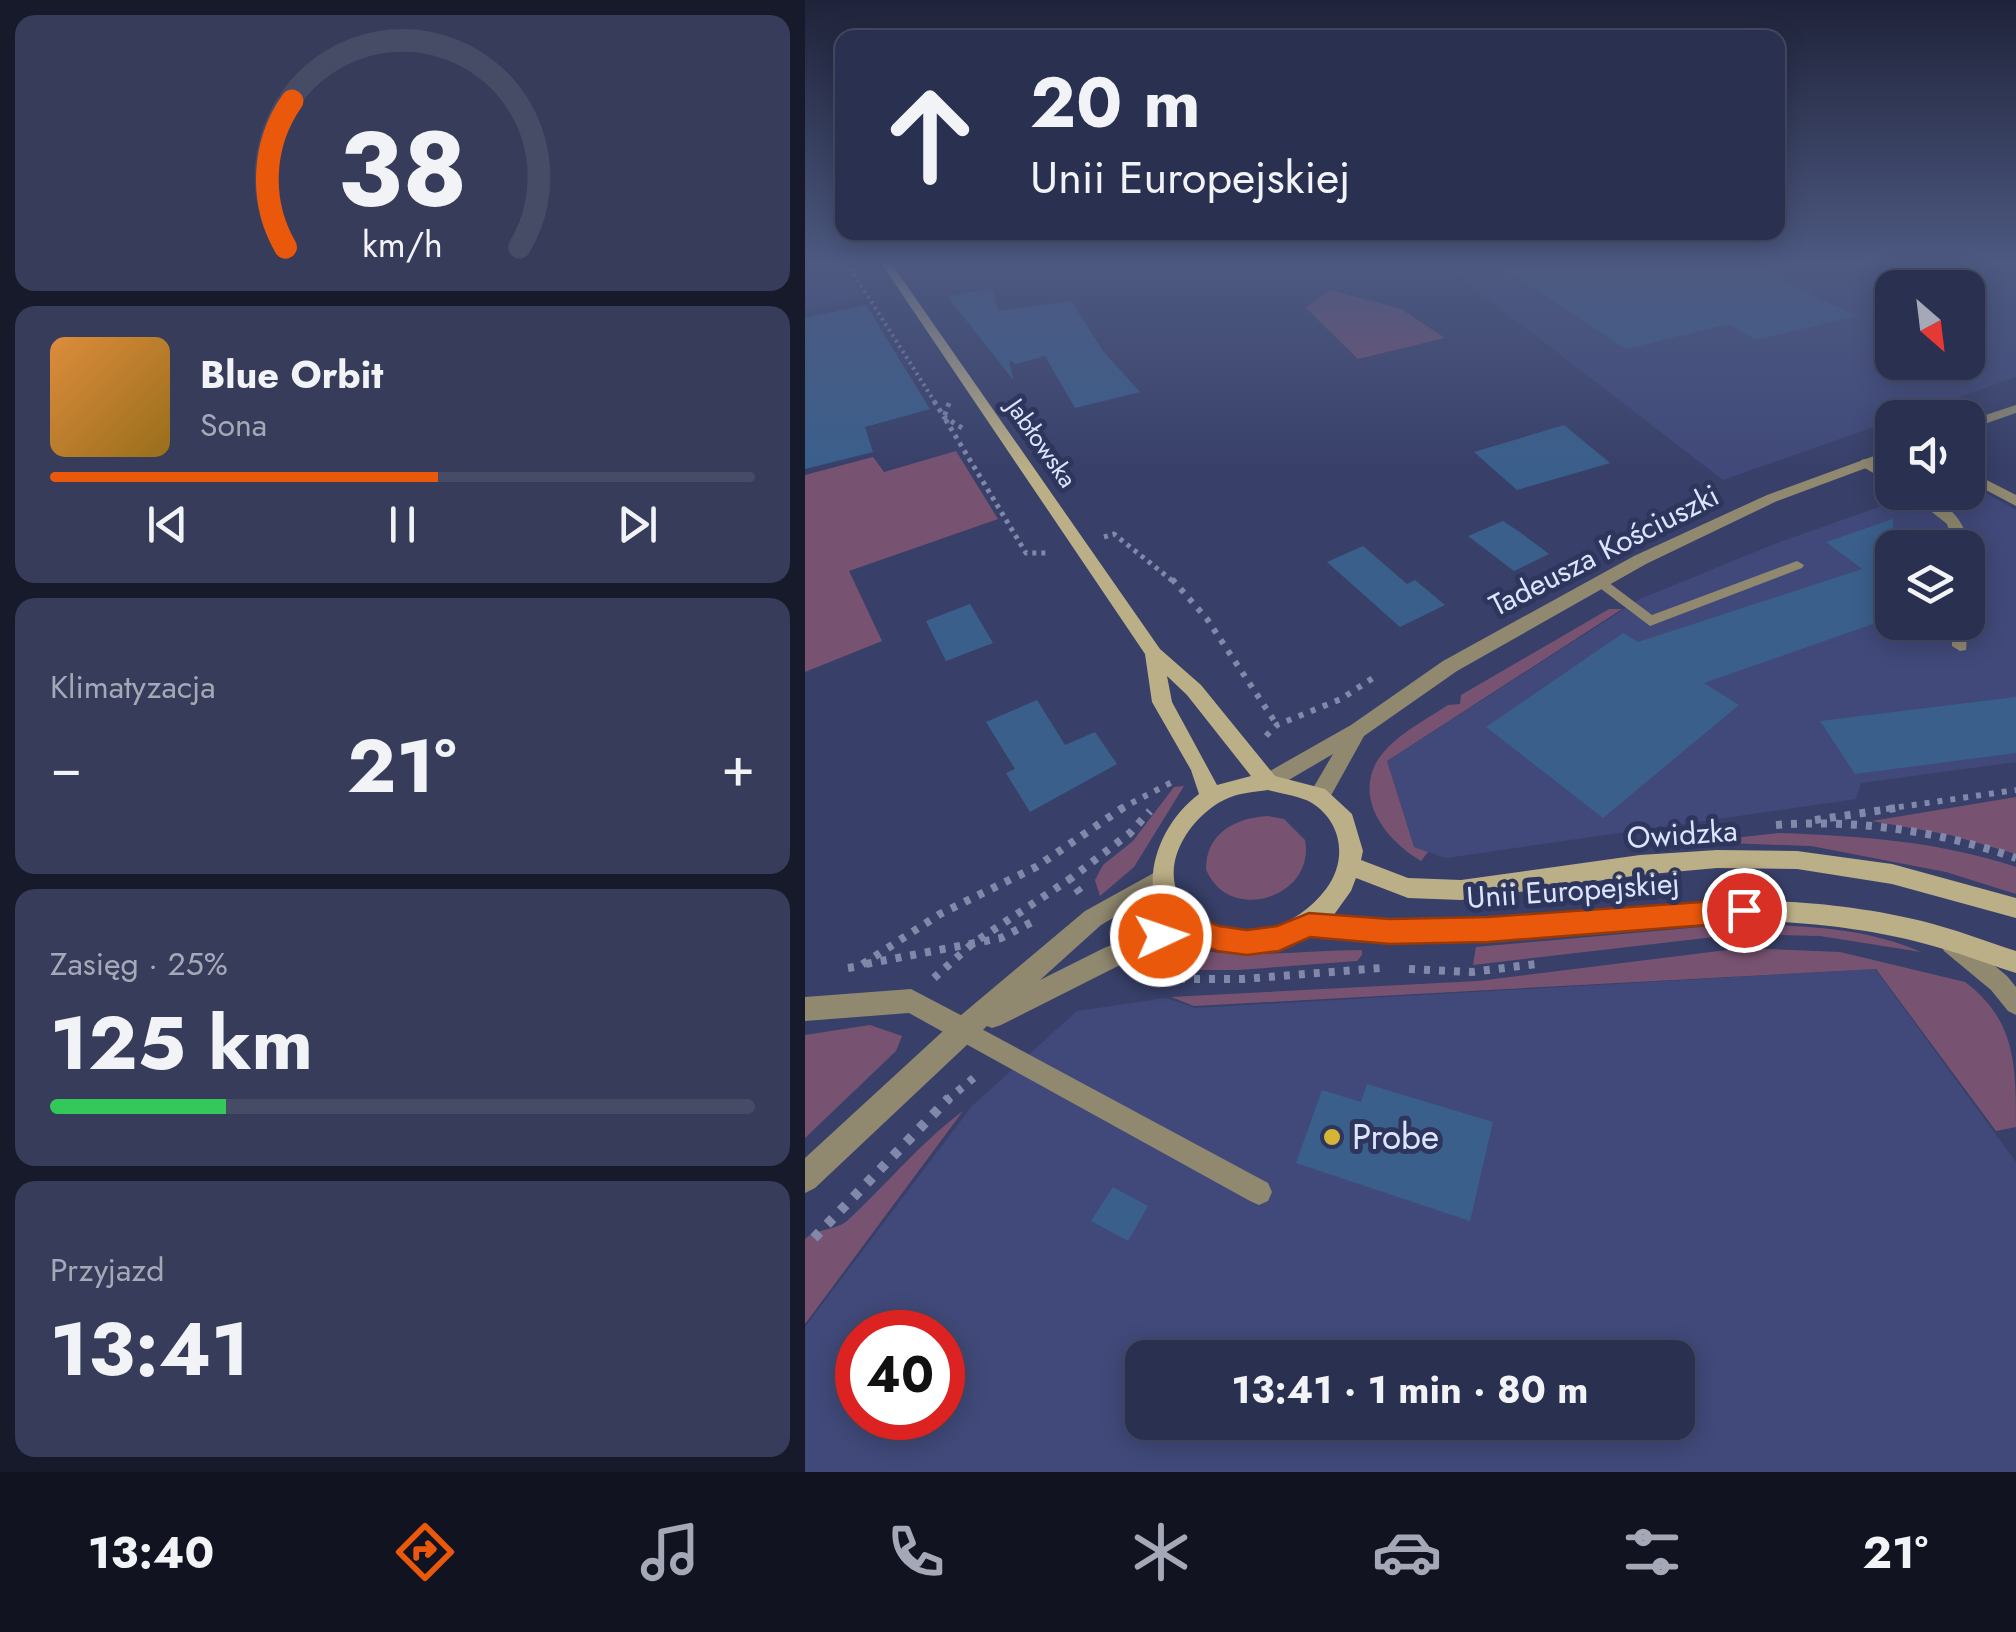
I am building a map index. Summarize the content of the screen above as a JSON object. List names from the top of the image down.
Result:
{
  "streets": {
    "main road": ["Jabłowska", "Owidzka", "Unii Europejskiej"],
    "street": ["Tadeusza Kościuszki"]
  },
  "crossings": [
    ["Jabłowska", "Tadeusza Kościuszki"],
    ["Jabłowska", "Owidzka"],
    ["Jabłowska", "Unii Europejskiej"],
    ["Tadeusza Kościuszki", "Owidzka"],
    ["Tadeusza Kościuszki", "Unii Europejskiej"],
    ["Owidzka", "Unii Europejskiej"]
  ],
  "places": ["Probe"],
  "north": "bottom right",
  "page": {
    "turn": ["20 m", "Unii Europejskiej"],
    "song": ["Blue Orbit", "Sona"],
    "tile": [
      "Klimatyzacja",
      ["Zasięg · 25%", "125 km"],
      ["Przyjazd", "13:41"]
    ],
    "heat": ["−", "21°", "+"],
    "limit": "40",
    "trip": "13:41 · 1 min · 80 m",
    "tabs": ["13:40", "21°"],
    "gauge": ["38", "km/h"]
  }
}
